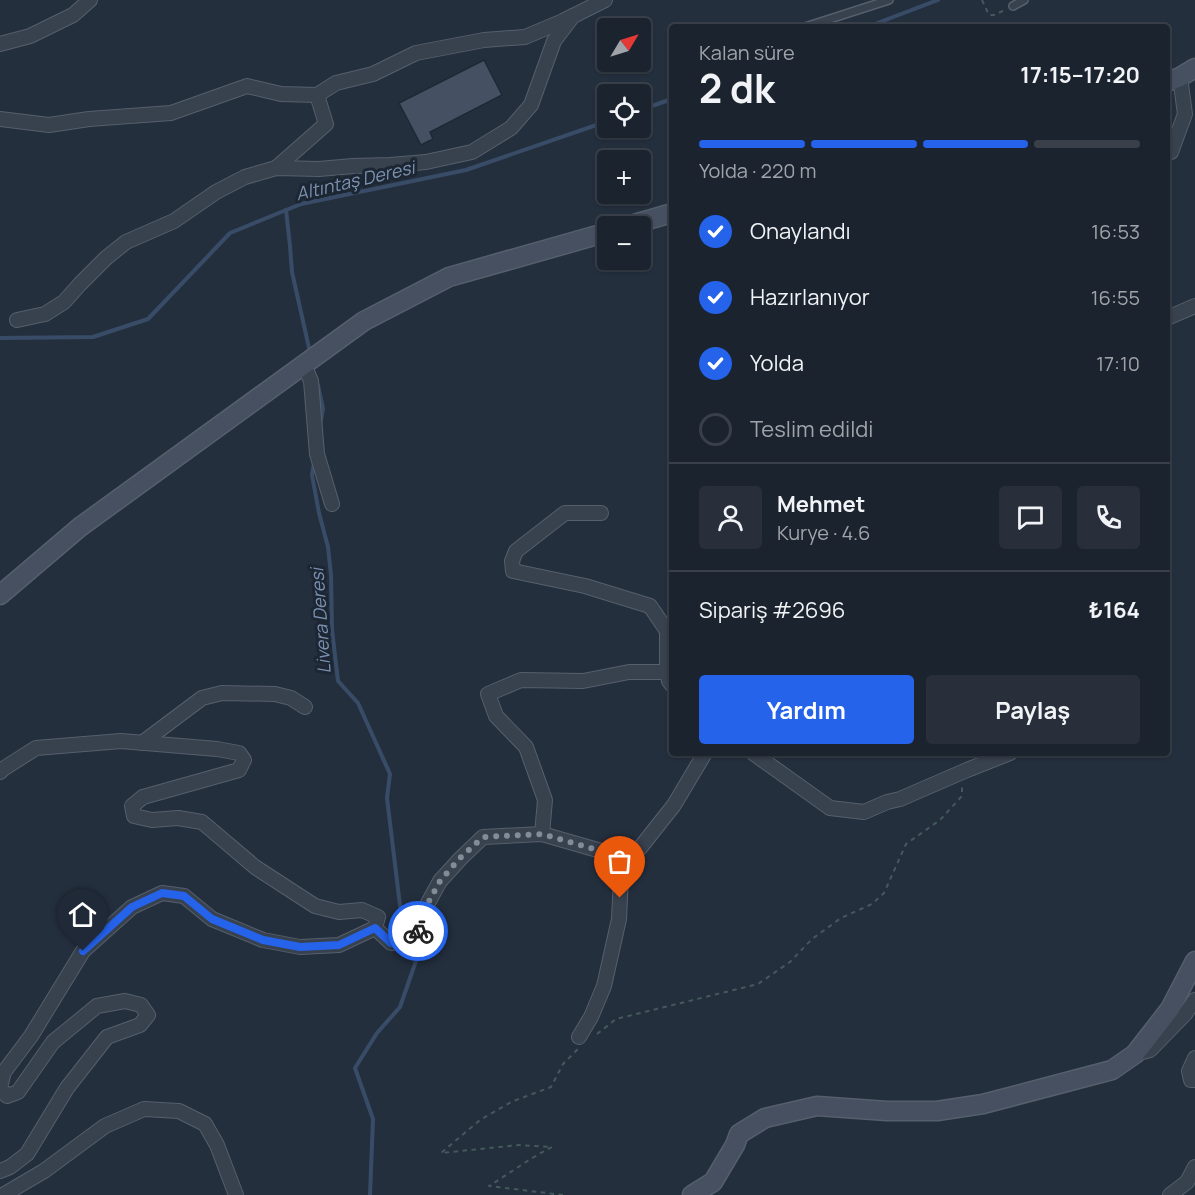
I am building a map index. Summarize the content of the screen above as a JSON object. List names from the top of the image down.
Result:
{
  "water": ["Altıntaş Deresi", "Livera Deresi"],
  "north": "top right",
  "page": {
    "map_buttons": ["+", "−"],
    "heading": ["2 dk", "Kalan süre", "17:15–17:20"],
    "panel": [
      "Mehmet",
      "Kurye · 4.6",
      "Sipariş #2696",
      "₺164"
    ],
    "bar": "Yolda · 220 m",
    "list": [
      ["Onaylandı", "16:53"],
      ["Hazırlanıyor", "16:55"],
      ["Yolda", "17:10"],
      "Teslim edildi"
    ],
    "buttons": ["Yardım", "Paylaş"]
  }
}
